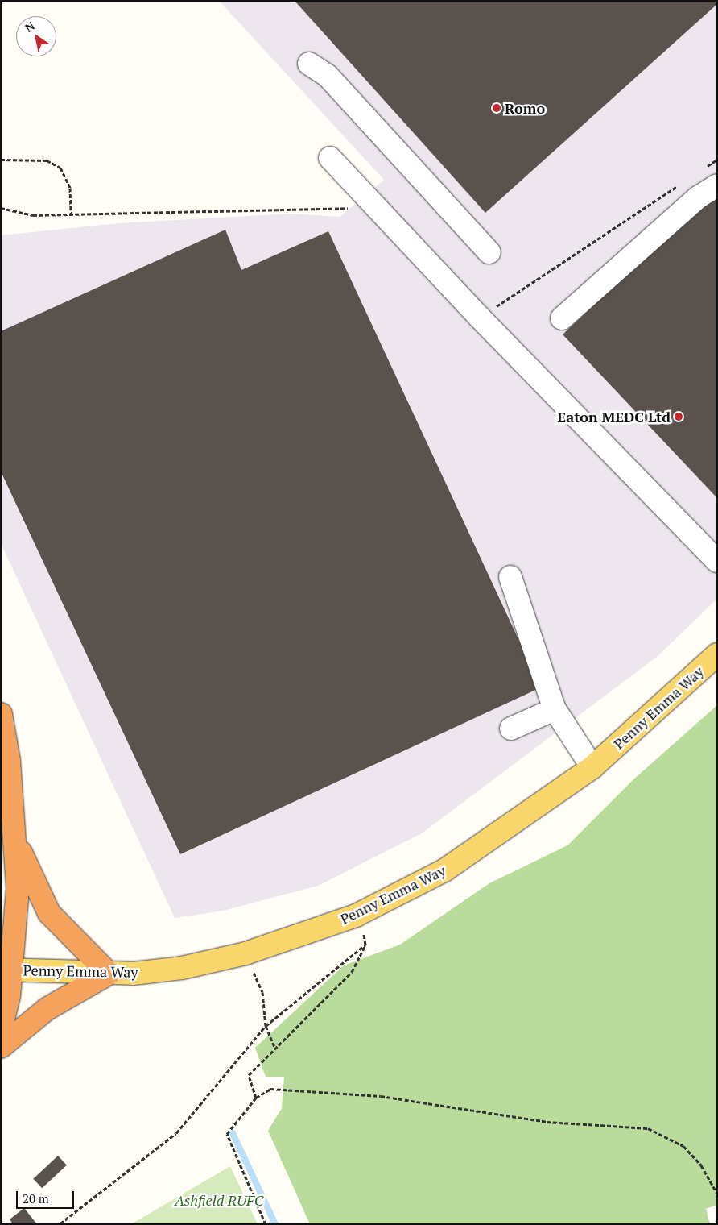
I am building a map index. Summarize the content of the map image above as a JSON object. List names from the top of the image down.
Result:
{
  "streets": {
    "main road": ["Penny Emma Way"]
  },
  "parks": ["Ashfield RUFC"],
  "places": ["Romo", "Eaton MEDC Ltd"],
  "scale_bar": "20 m",
  "north": "top left"
}
